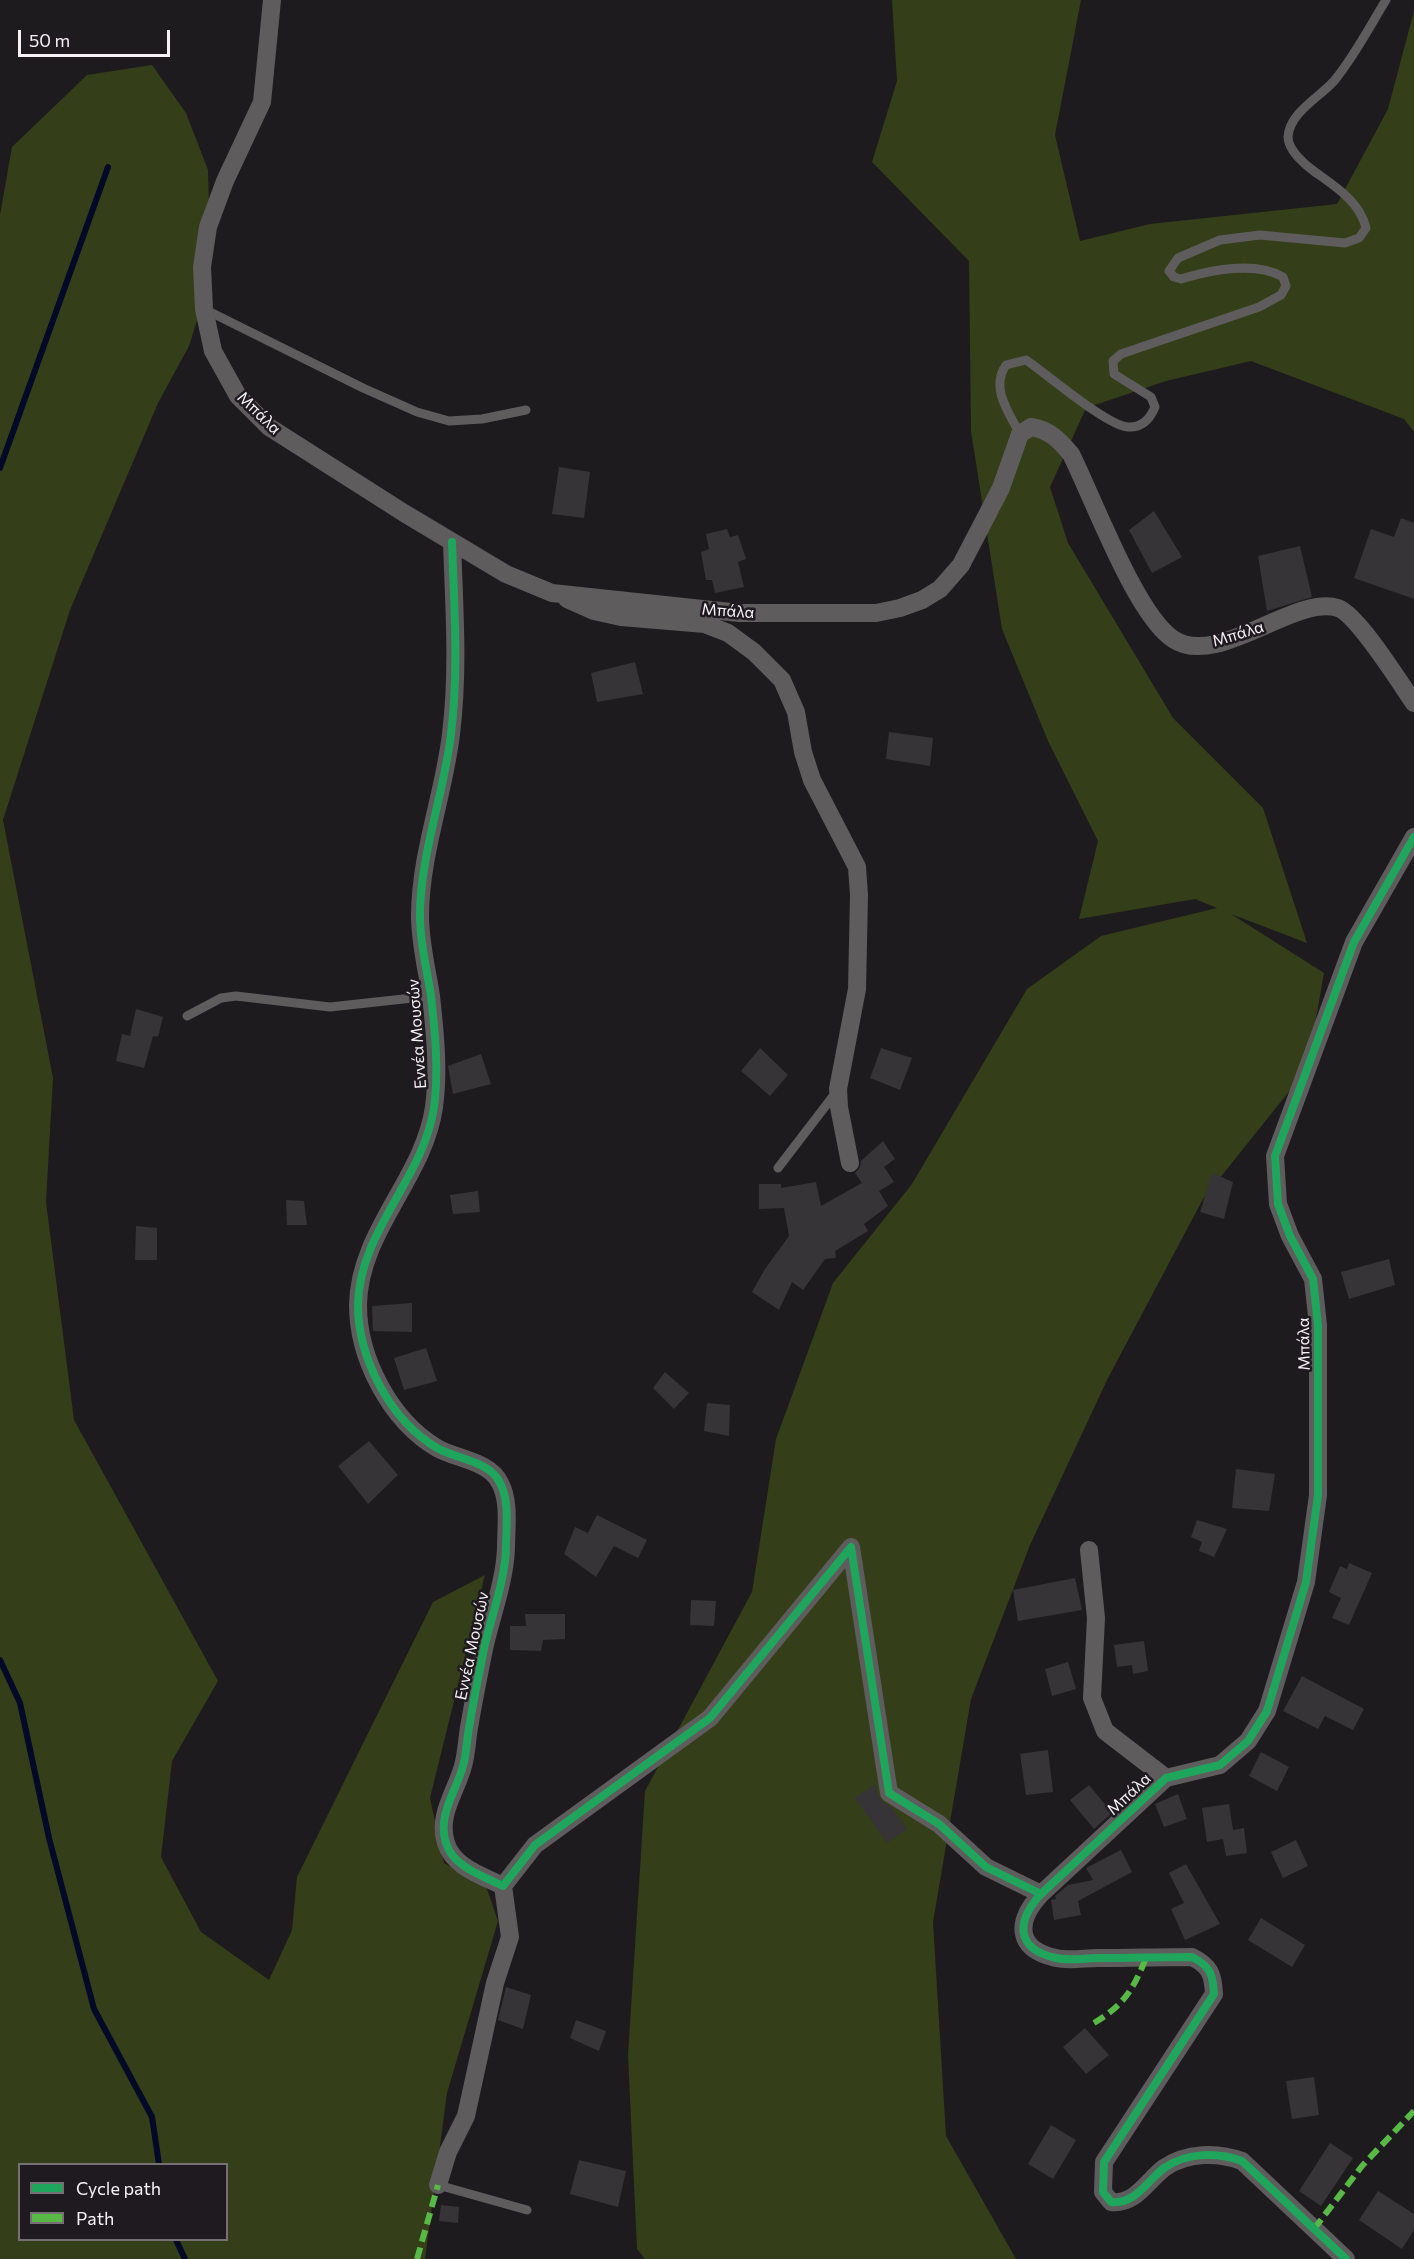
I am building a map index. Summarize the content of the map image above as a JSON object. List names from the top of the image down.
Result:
{
  "streets": {
    "street": ["Μπάλα", "Εννέα Μουσών"]
  },
  "crossings": [
    ["Μπάλα", "Εννέα Μουσών"]
  ],
  "legend": ["Cycle path", "Path"],
  "scale_bar": "50 m"
}
